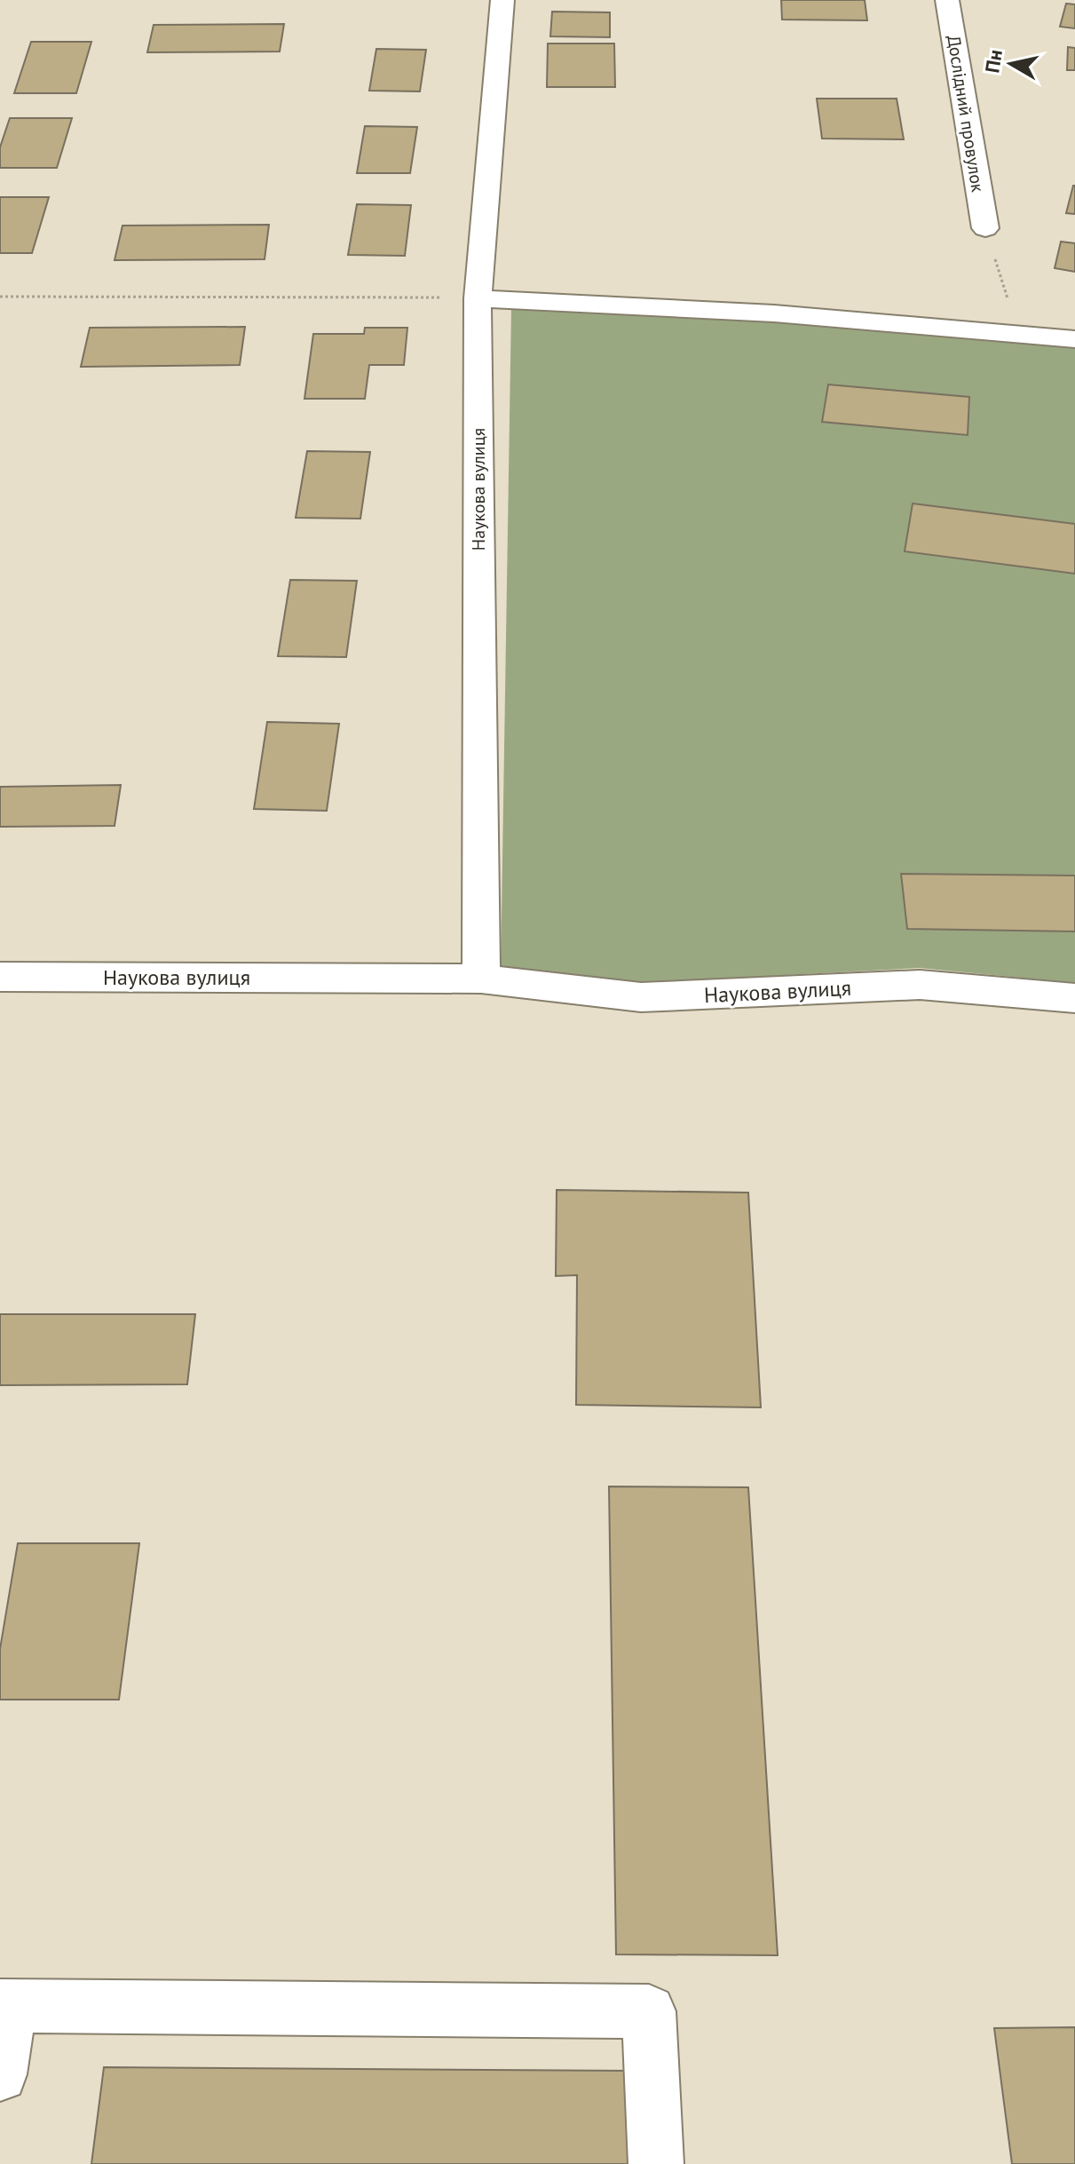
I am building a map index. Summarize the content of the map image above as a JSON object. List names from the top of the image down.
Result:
{
  "streets": {
    "street": ["Дослідний провулок", "Наукова вулиця"]
  },
  "north": "left"
}
